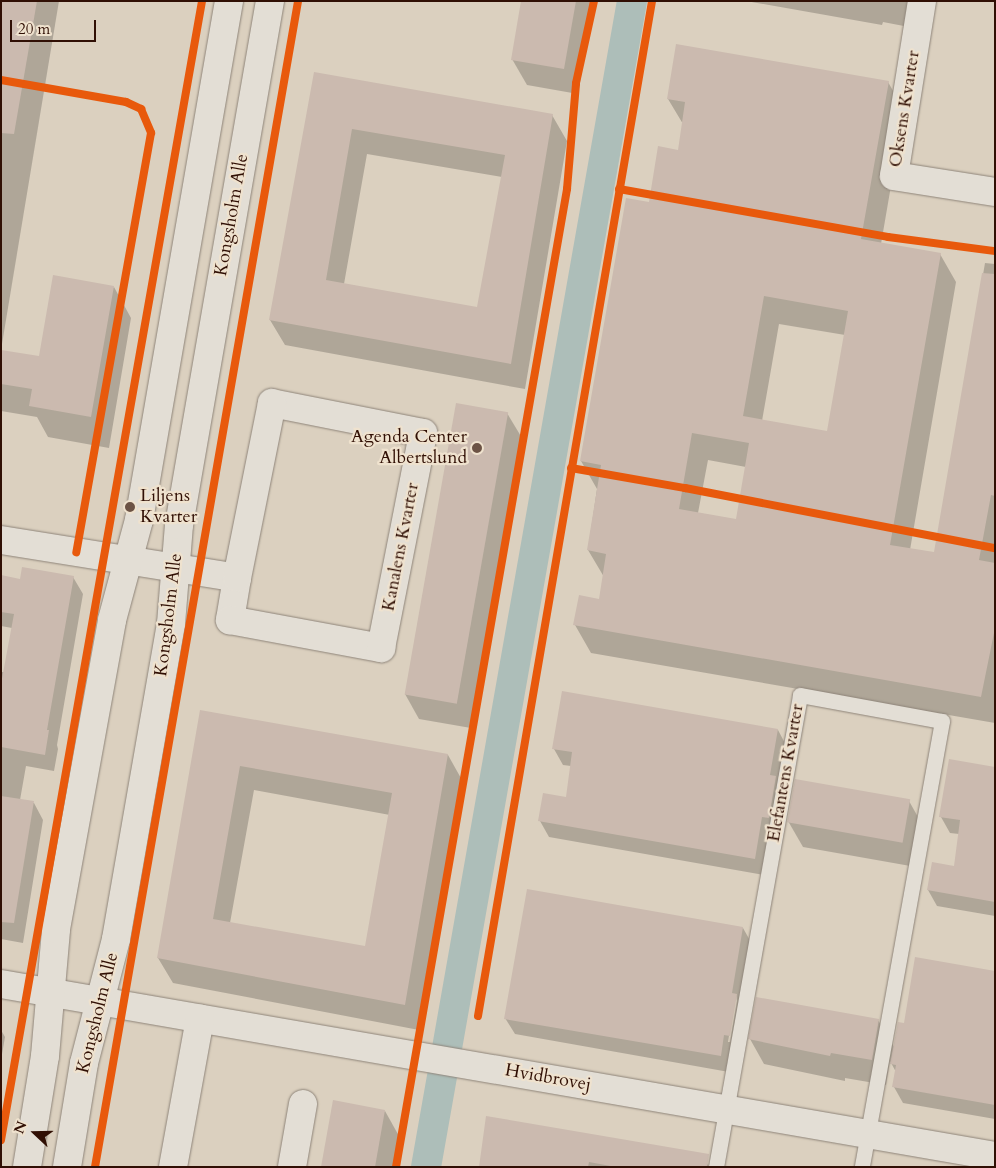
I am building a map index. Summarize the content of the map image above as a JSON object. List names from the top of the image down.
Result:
{
  "streets": {
    "street": [
      "Oksens Kvarter",
      "Kongsholm Alle",
      "Kanalens Kvarter",
      "Hvidbrovej"
    ],
    "lane": ["Elefantens Kvarter"]
  },
  "crossings": [
    ["Kongsholm Alle", "Hvidbrovej"],
    ["Elefantens Kvarter", "Hvidbrovej"]
  ],
  "places": ["Agenda Center Albertslund", "Liljens Kvarter"],
  "scale_bar": "20 m",
  "north": "left"
}
